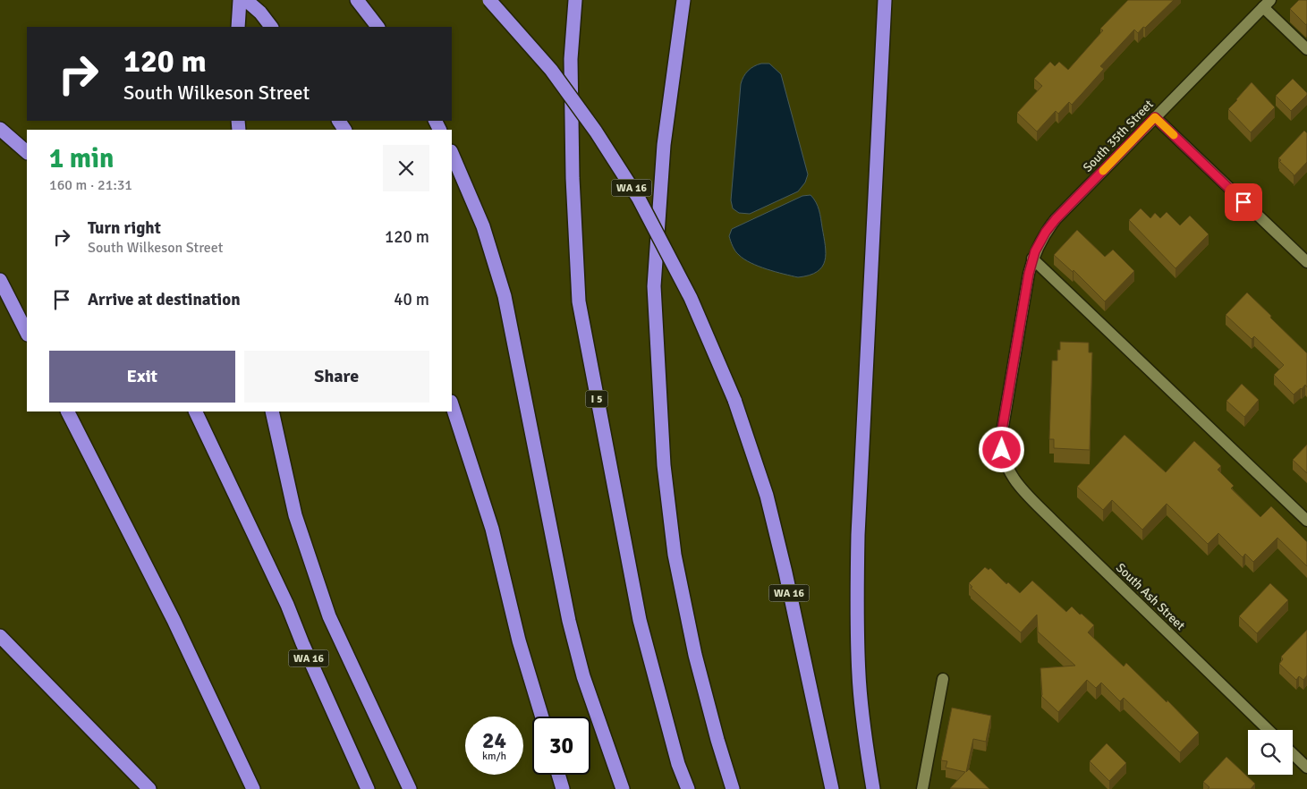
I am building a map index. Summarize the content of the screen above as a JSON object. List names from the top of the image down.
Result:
{
  "streets": {
    "highway": ["WA 16", "I 5"],
    "street": ["South 35th Street", "South Ash Street"]
  },
  "crossings": [
    ["South 35th Street", "South Ash Street"]
  ],
  "page": {
    "turn": ["120 m", "South Wilkeson Street"],
    "heading": ["1 min", "160 m · 21:31"],
    "list": [
      {
        "name": "Turn right",
        "note": "South Wilkeson Street",
        "value": "120 m"
      },
      {
        "name": "Arrive at destination",
        "value": "40 m"
      }
    ],
    "buttons": ["Exit", "Share"],
    "speed": "24 km/h",
    "limit": "30"
  }
}
